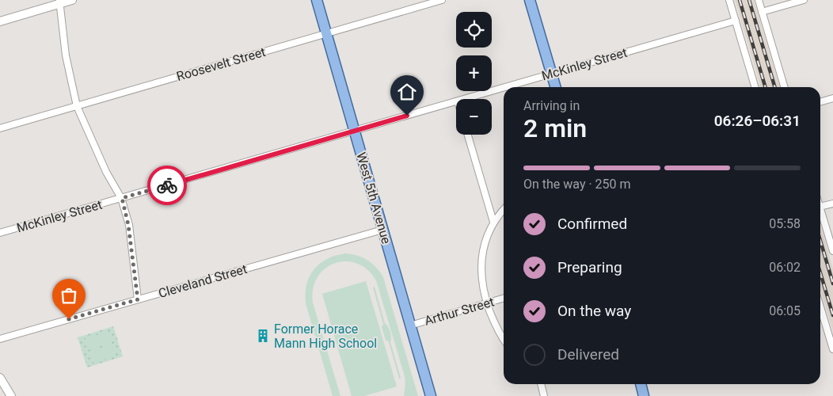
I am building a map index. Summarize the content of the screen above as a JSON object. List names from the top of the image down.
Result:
{
  "streets": {
    "main road": ["West 5th Avenue"],
    "street": [
      "Roosevelt Street",
      "McKinley Street",
      "Cleveland Street",
      "Arthur Street"
    ]
  },
  "crossings": [
    ["Roosevelt Street", "West 5th Avenue"],
    ["McKinley Street", "West 5th Avenue"],
    ["West 5th Avenue", "Cleveland Street"],
    ["West 5th Avenue", "Arthur Street"]
  ],
  "places": {
    "building": ["Former Horace Mann High School"]
  },
  "page": {
    "map_buttons": ["+", "−"],
    "heading": ["2 min", "Arriving in", "06:26–06:31"],
    "bar": "On the way · 250 m",
    "list": [
      ["Confirmed", "05:58"],
      ["Preparing", "06:02"],
      ["On the way", "06:05"],
      "Delivered"
    ]
  }
}
